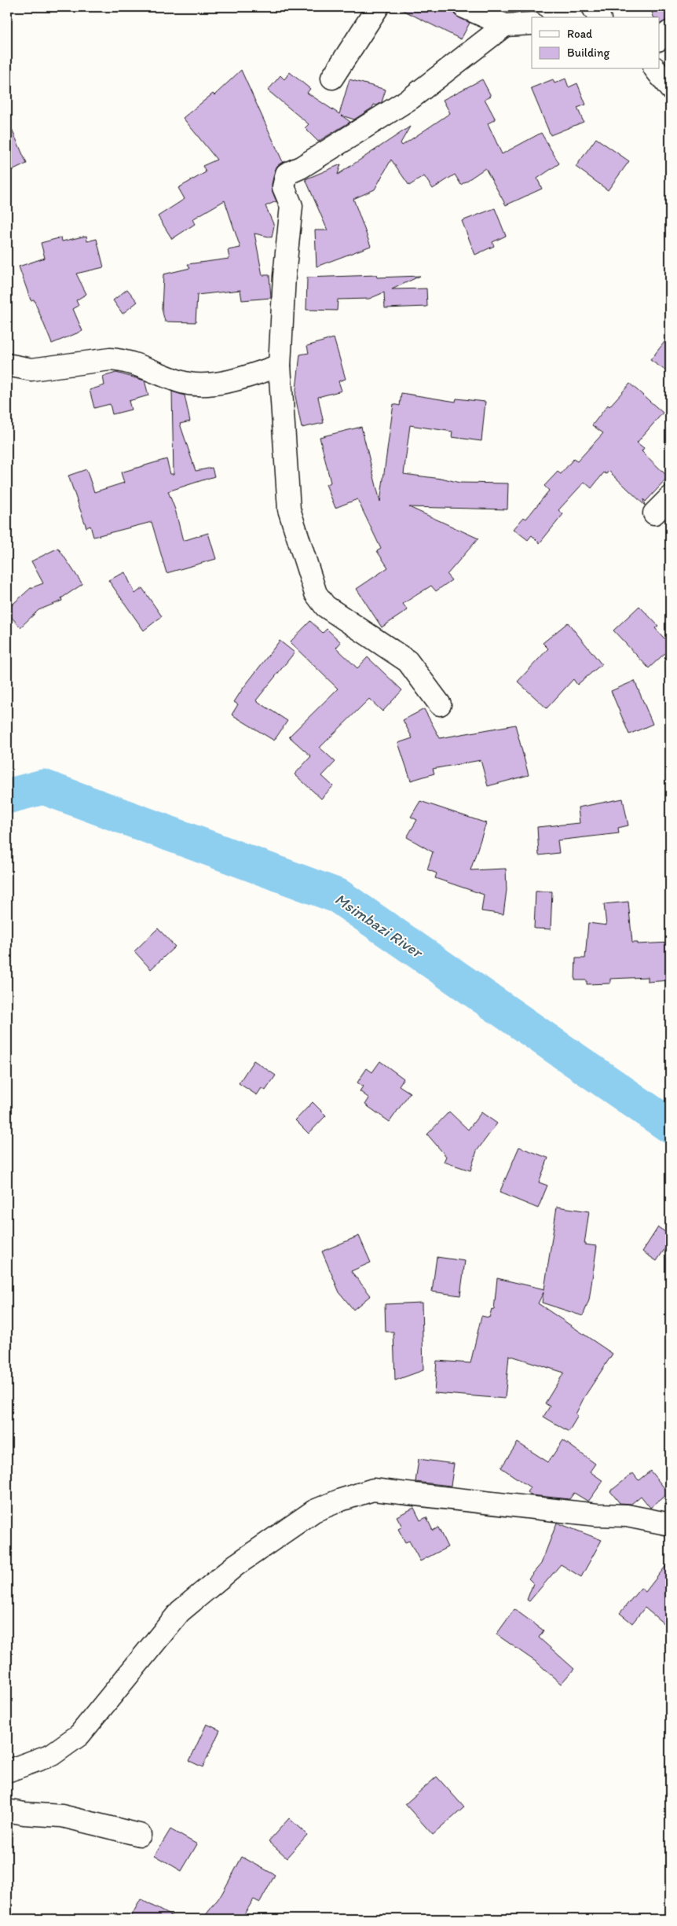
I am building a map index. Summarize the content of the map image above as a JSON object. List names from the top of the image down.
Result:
{
  "water": ["Msimbazi River"],
  "legend": ["Road", "Building"]
}
